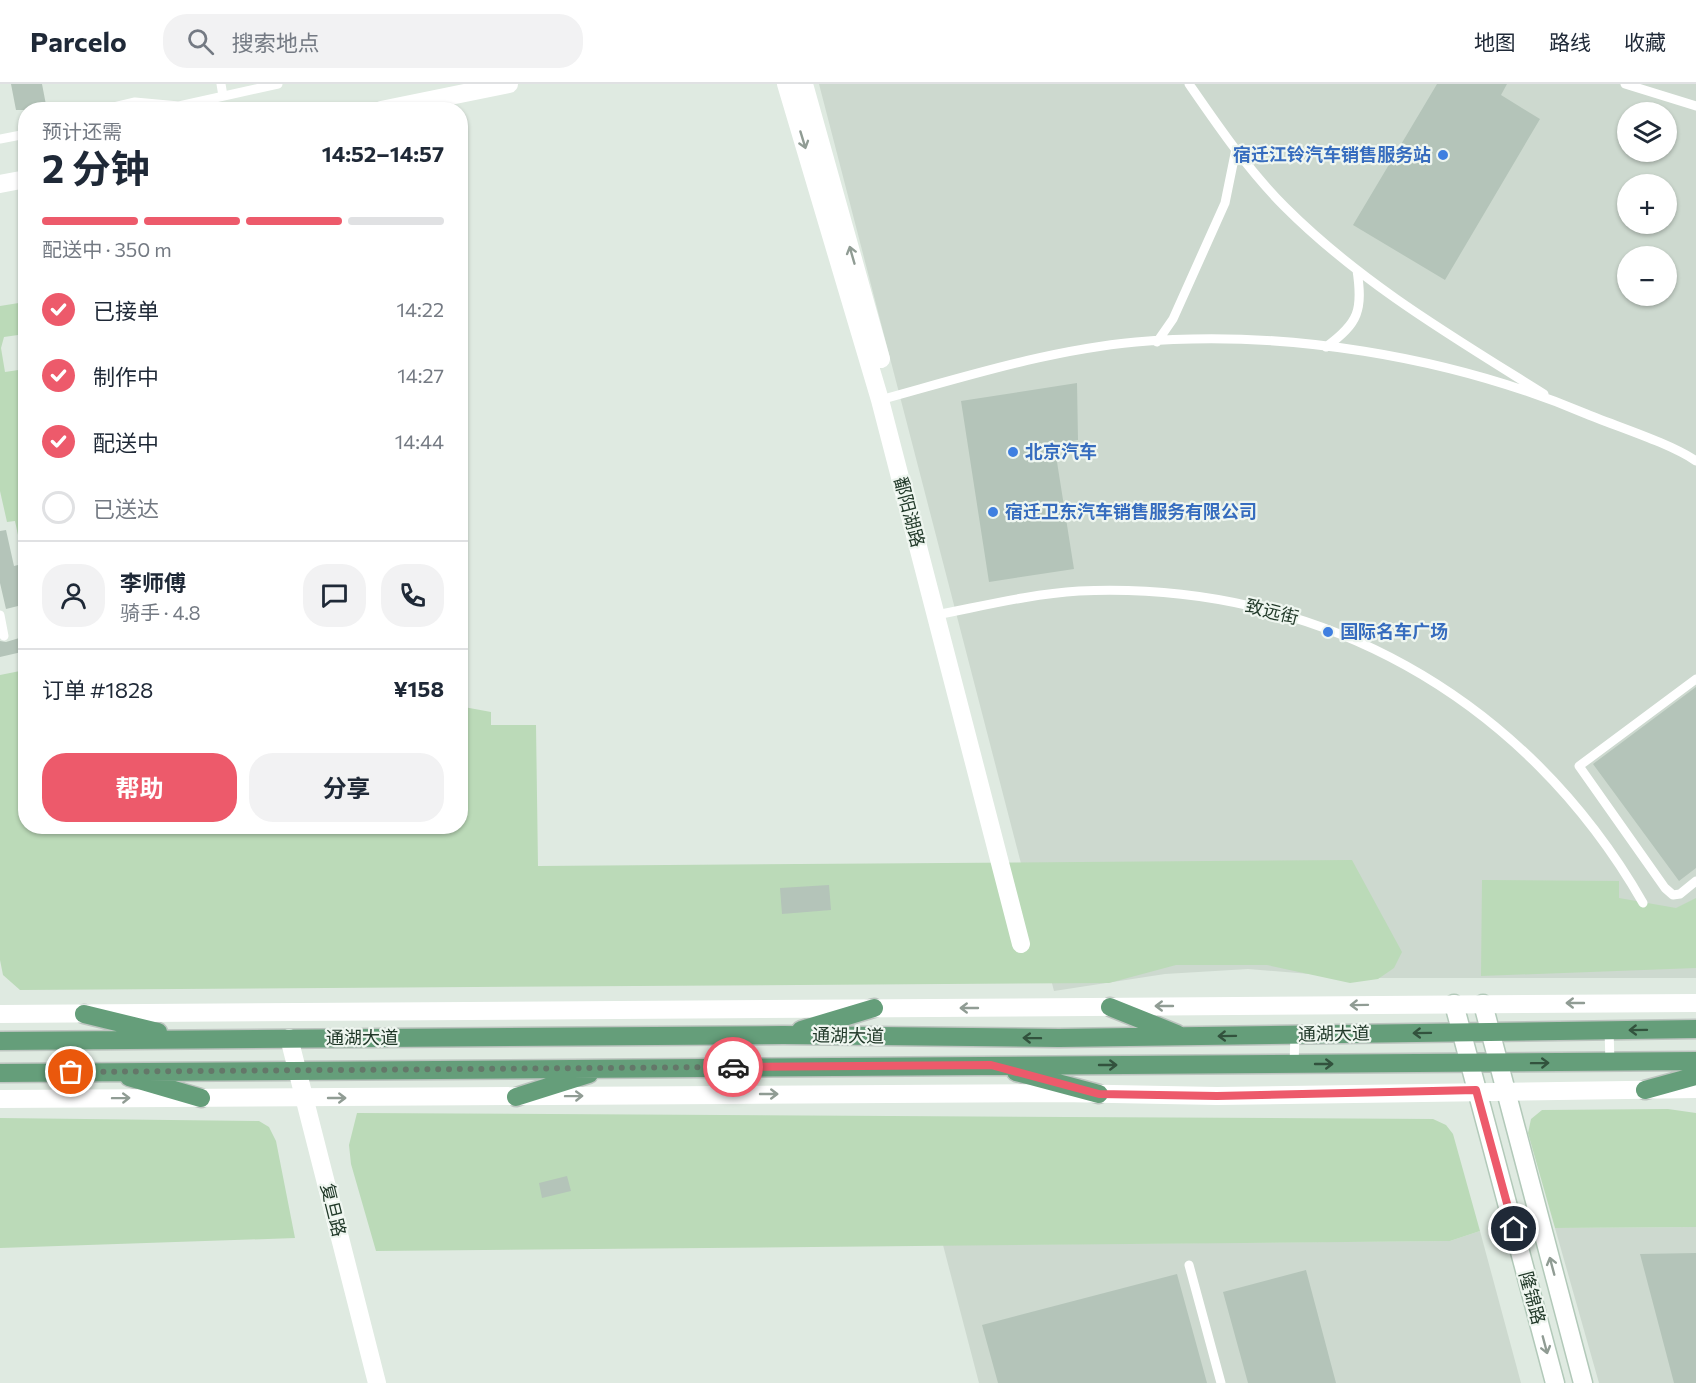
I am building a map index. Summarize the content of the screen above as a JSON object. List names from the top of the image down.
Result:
{
  "streets": {
    "main road": ["通湖大道"],
    "street": ["鄱阳湖路", "复旦路", "隆锦路"],
    "lane": ["致远街"]
  },
  "crossings": [
    ["鄱阳湖路", "致远街"],
    ["通湖大道", "复旦路"],
    ["通湖大道", "隆锦路"]
  ],
  "places": [
    "宿迁江铃汽车销售服务站",
    "北京汽车",
    "宿迁卫东汽车销售服务有限公司",
    "国际名车广场"
  ],
  "page": {
    "header": "Parcelo",
    "search": "搜索地点",
    "nav": ["地图", "路线", "收藏"],
    "map_buttons": ["+", "−"],
    "heading": ["2 分钟", "预计还需", "14:52–14:57"],
    "panel": [
      "李师傅",
      "骑手 · 4.8",
      "订单 #1828",
      "¥158"
    ],
    "bar": "配送中 · 350 m",
    "list": [
      ["已接单", "14:22"],
      ["制作中", "14:27"],
      ["配送中", "14:44"],
      "已送达"
    ],
    "buttons": ["帮助", "分享"]
  }
}
